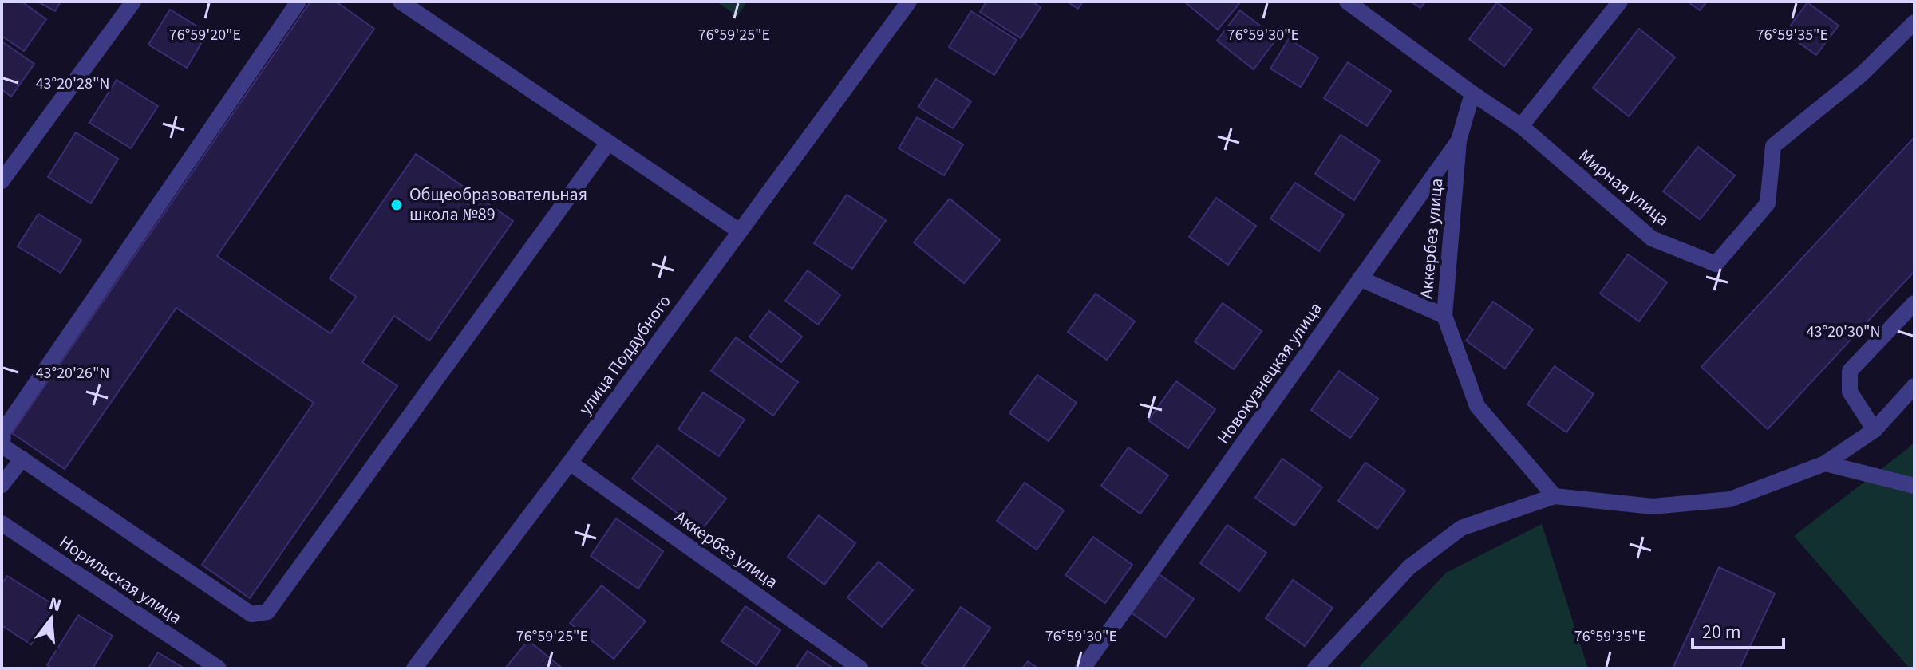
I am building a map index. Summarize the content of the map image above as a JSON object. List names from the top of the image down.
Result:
{
  "streets": {
    "street": [
      "Мирная улица",
      "Аккербез улица",
      "улица Поддубного",
      "Новокузнецкая улица",
      "Норильская улица"
    ]
  },
  "crossings": [
    ["Мирная улица", "Новокузнецкая улица"],
    ["Аккербез улица", "улица Поддубного"],
    ["Аккербез улица", "Новокузнецкая улица"]
  ],
  "places": ["Общеобразовательная школа №89"],
  "scale_bar": "20 m",
  "north": "top",
  "coordinates": [
    "76°59'20\"E",
    "76°59'25\"E",
    "76°59'30\"E",
    "76°59'35\"E",
    "43°20'28\"N",
    "43°20'30\"N",
    "43°20'26\"N"
  ]
}
